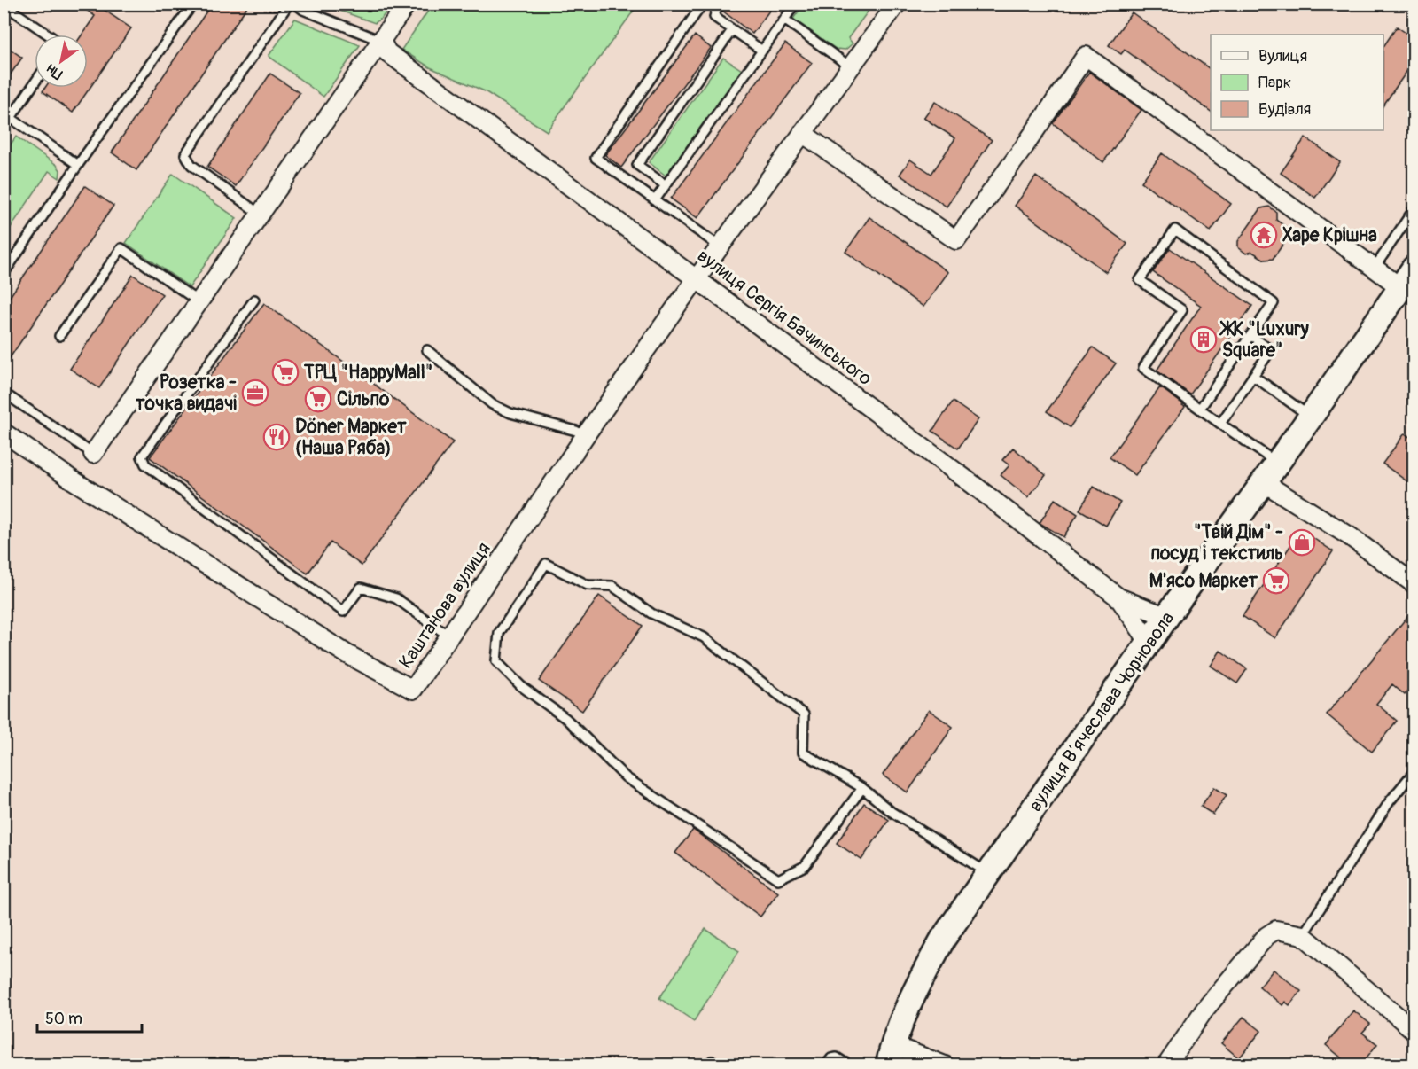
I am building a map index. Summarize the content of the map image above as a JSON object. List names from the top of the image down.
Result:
{
  "streets": {
    "main road": ["вулиця Вʼячеслава Чорновола"],
    "street": ["вулиця Сергія Бачинського", "Каштанова вулиця"]
  },
  "crossings": [
    ["вулиця Сергія Бачинського", "Каштанова вулиця"],
    ["вулиця Сергія Бачинського", "вулиця Вʼячеслава Чорновола"]
  ],
  "places": {
    "temple": ["Харе Крішна"],
    "building": ["ЖК \"Luxury Square\""],
    "supermarket": ["ТРЦ \"HappyMall\"", "Сільпо", "М'ясо Маркет"],
    "office": ["Розетка - точка видачі"],
    "restaurant": ["Döner Maркет (Наша Ряба)"],
    "shop": ["\"Твій Дім\" - посуд і текстиль"]
  },
  "legend": ["Вулиця", "Парк", "Будівля"],
  "scale_bar": "50 m",
  "north": "bottom left"
}
